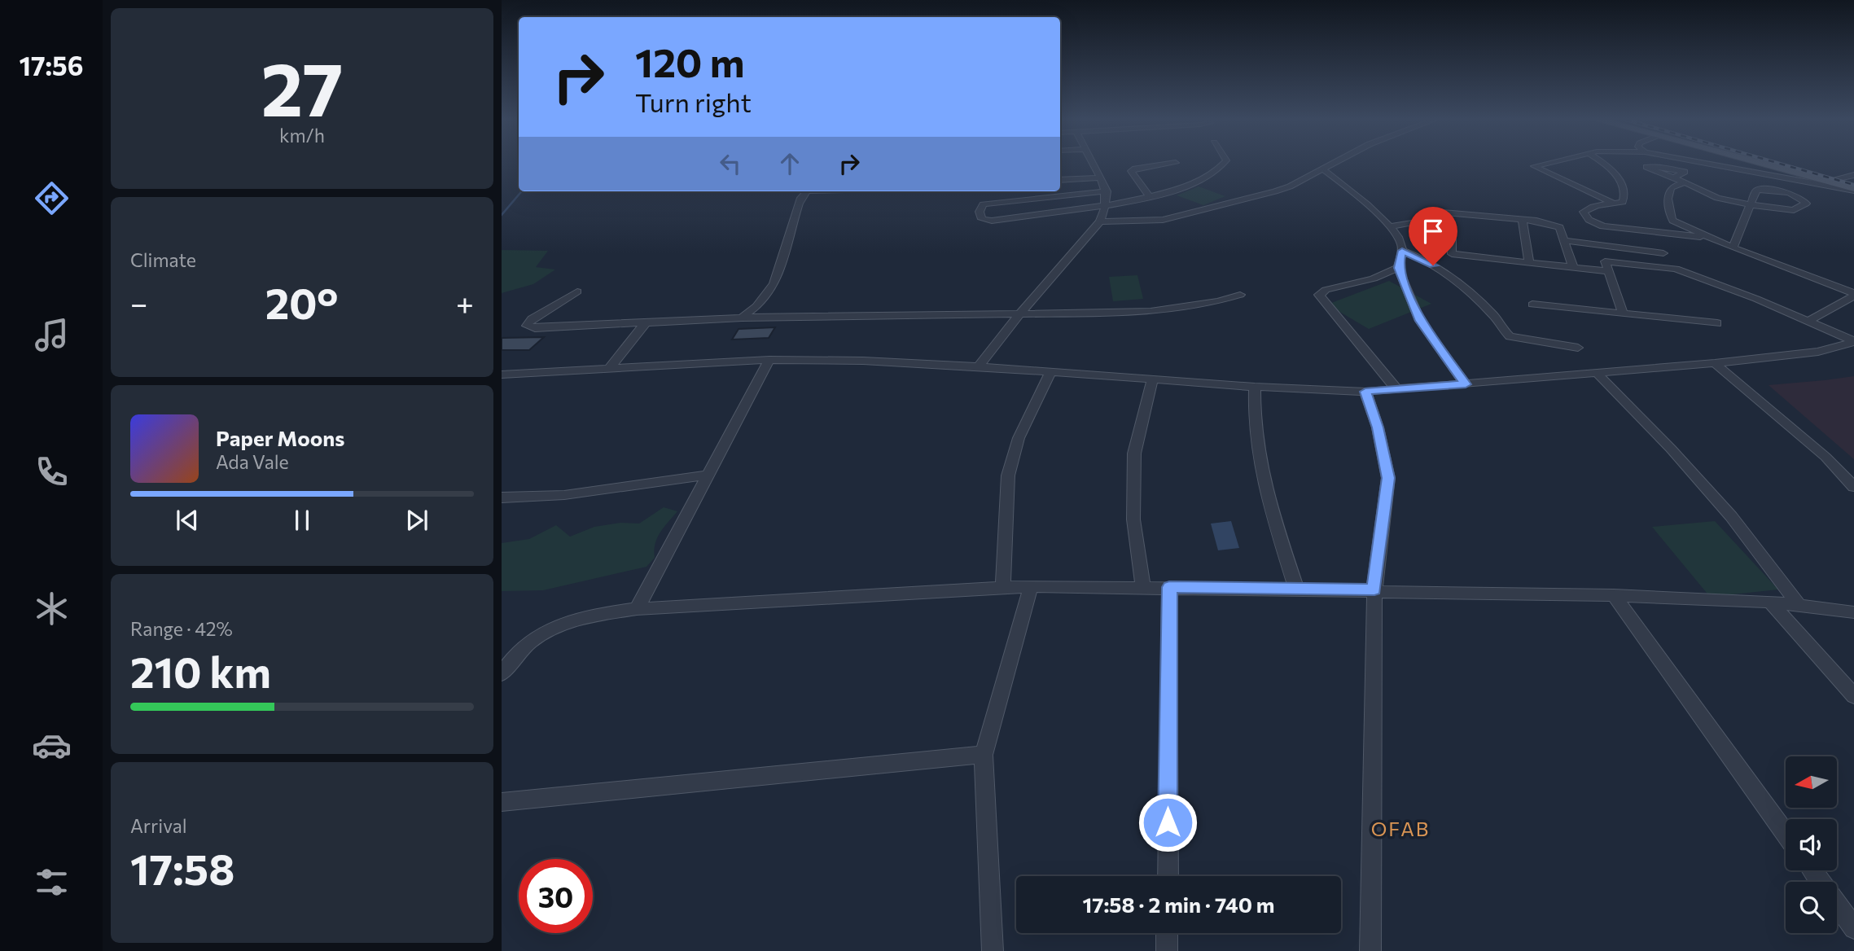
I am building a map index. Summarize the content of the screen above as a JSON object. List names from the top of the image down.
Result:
{
  "districts": ["OFAB"],
  "north": "left",
  "page": {
    "tabs": "17:56",
    "tile": [
      ["27", "km/h"],
      "Climate",
      ["Range · 42%", "210 km"],
      ["Arrival", "17:58"]
    ],
    "turn": ["120 m", "Turn right"],
    "heat": ["−", "20°", "+"],
    "song": ["Paper Moons", "Ada Vale"],
    "limit": "30",
    "trip": "17:58 · 2 min · 740 m"
  }
}
